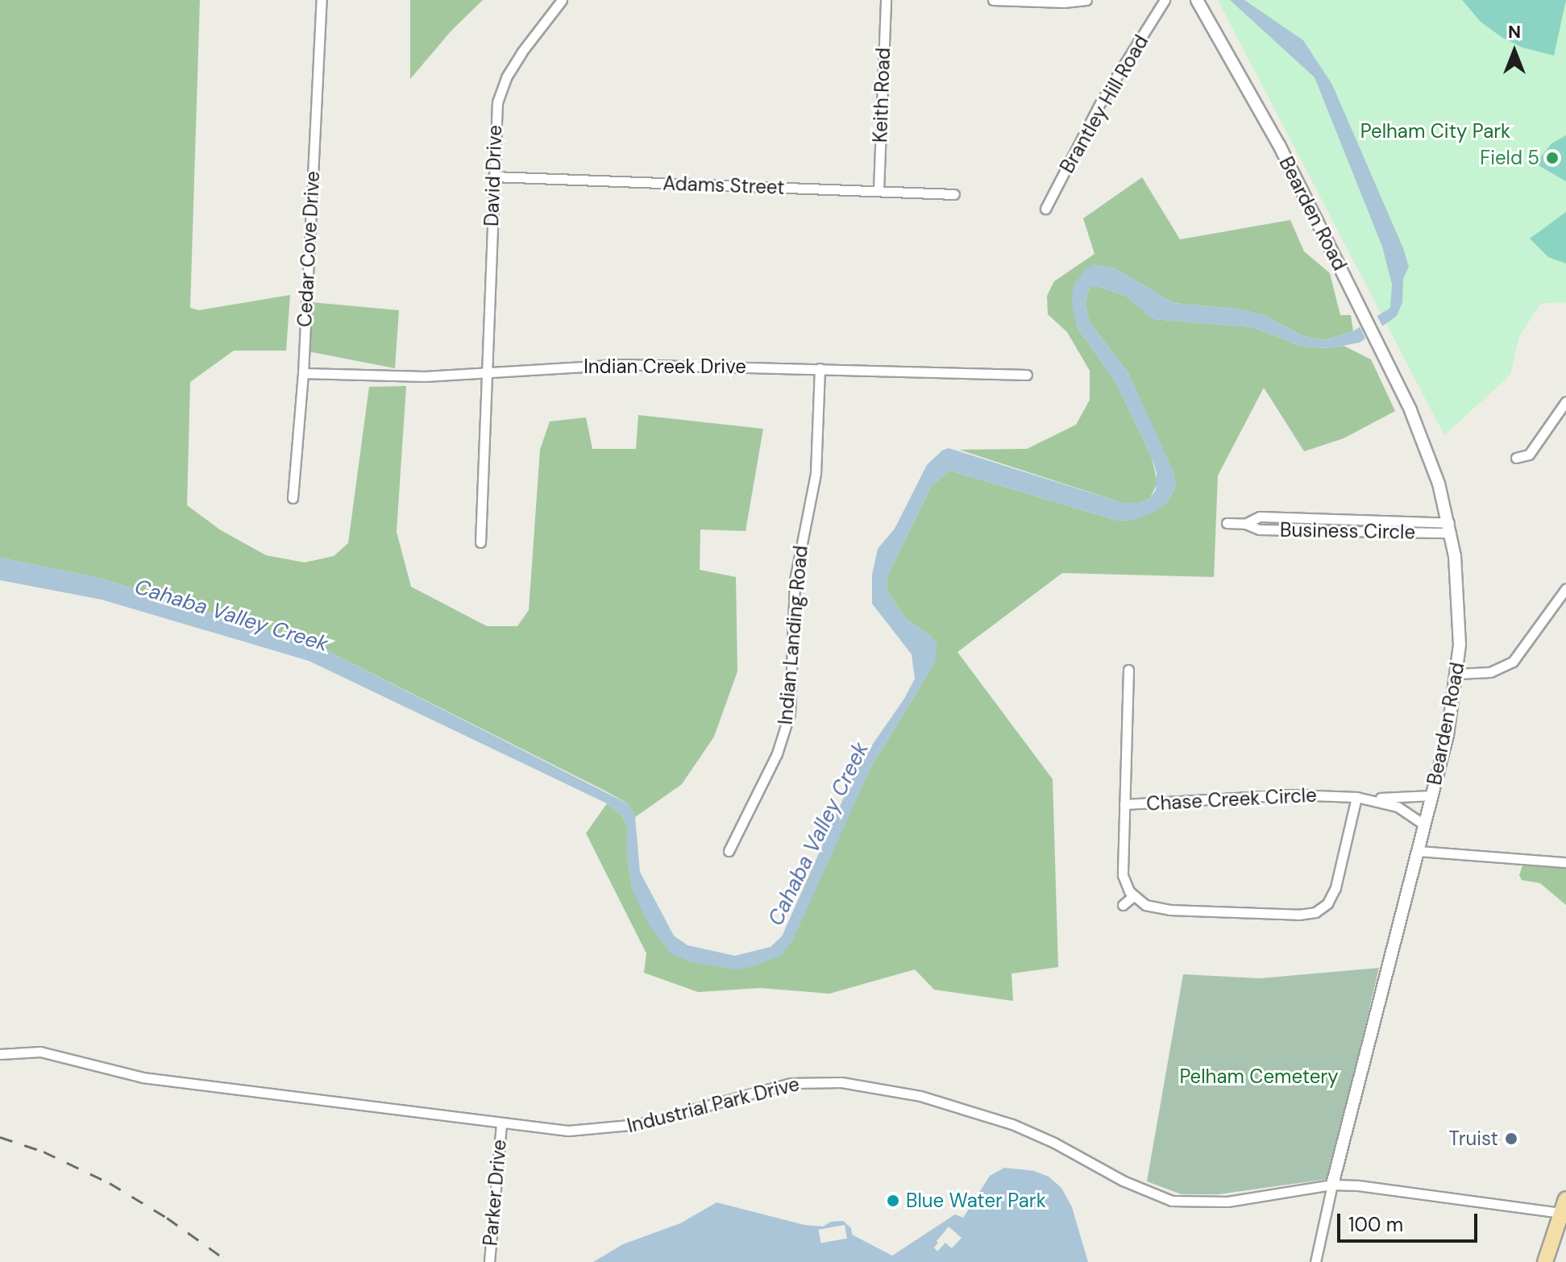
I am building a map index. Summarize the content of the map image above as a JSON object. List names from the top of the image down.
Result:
{
  "streets": {
    "street": [
      "Keith Road",
      "Brantley Hill Road",
      "David Drive",
      "Adams Street",
      "Bearden Road",
      "Cedar Cove Drive",
      "Indian Creek Drive",
      "Business Circle",
      "Indian Landing Road",
      "Chase Creek Circle",
      "Industrial Park Drive",
      "Parker Drive"
    ]
  },
  "crossings": [
    ["Keith Road", "Adams Street"],
    ["David Drive", "Adams Street"],
    ["David Drive", "Indian Creek Drive"],
    ["Bearden Road", "Business Circle"],
    ["Bearden Road", "Chase Creek Circle"],
    ["Bearden Road", "Industrial Park Drive"],
    ["Cedar Cove Drive", "Indian Creek Drive"],
    ["Indian Creek Drive", "Indian Landing Road"],
    ["Industrial Park Drive", "Parker Drive"]
  ],
  "water": ["Cahaba Valley Creek"],
  "parks": ["Pelham City Park", "Pelham Cemetery"],
  "places": ["Field 5", "Truist", "Blue Water Park"],
  "scale_bar": "100 m",
  "north": "top"
}
